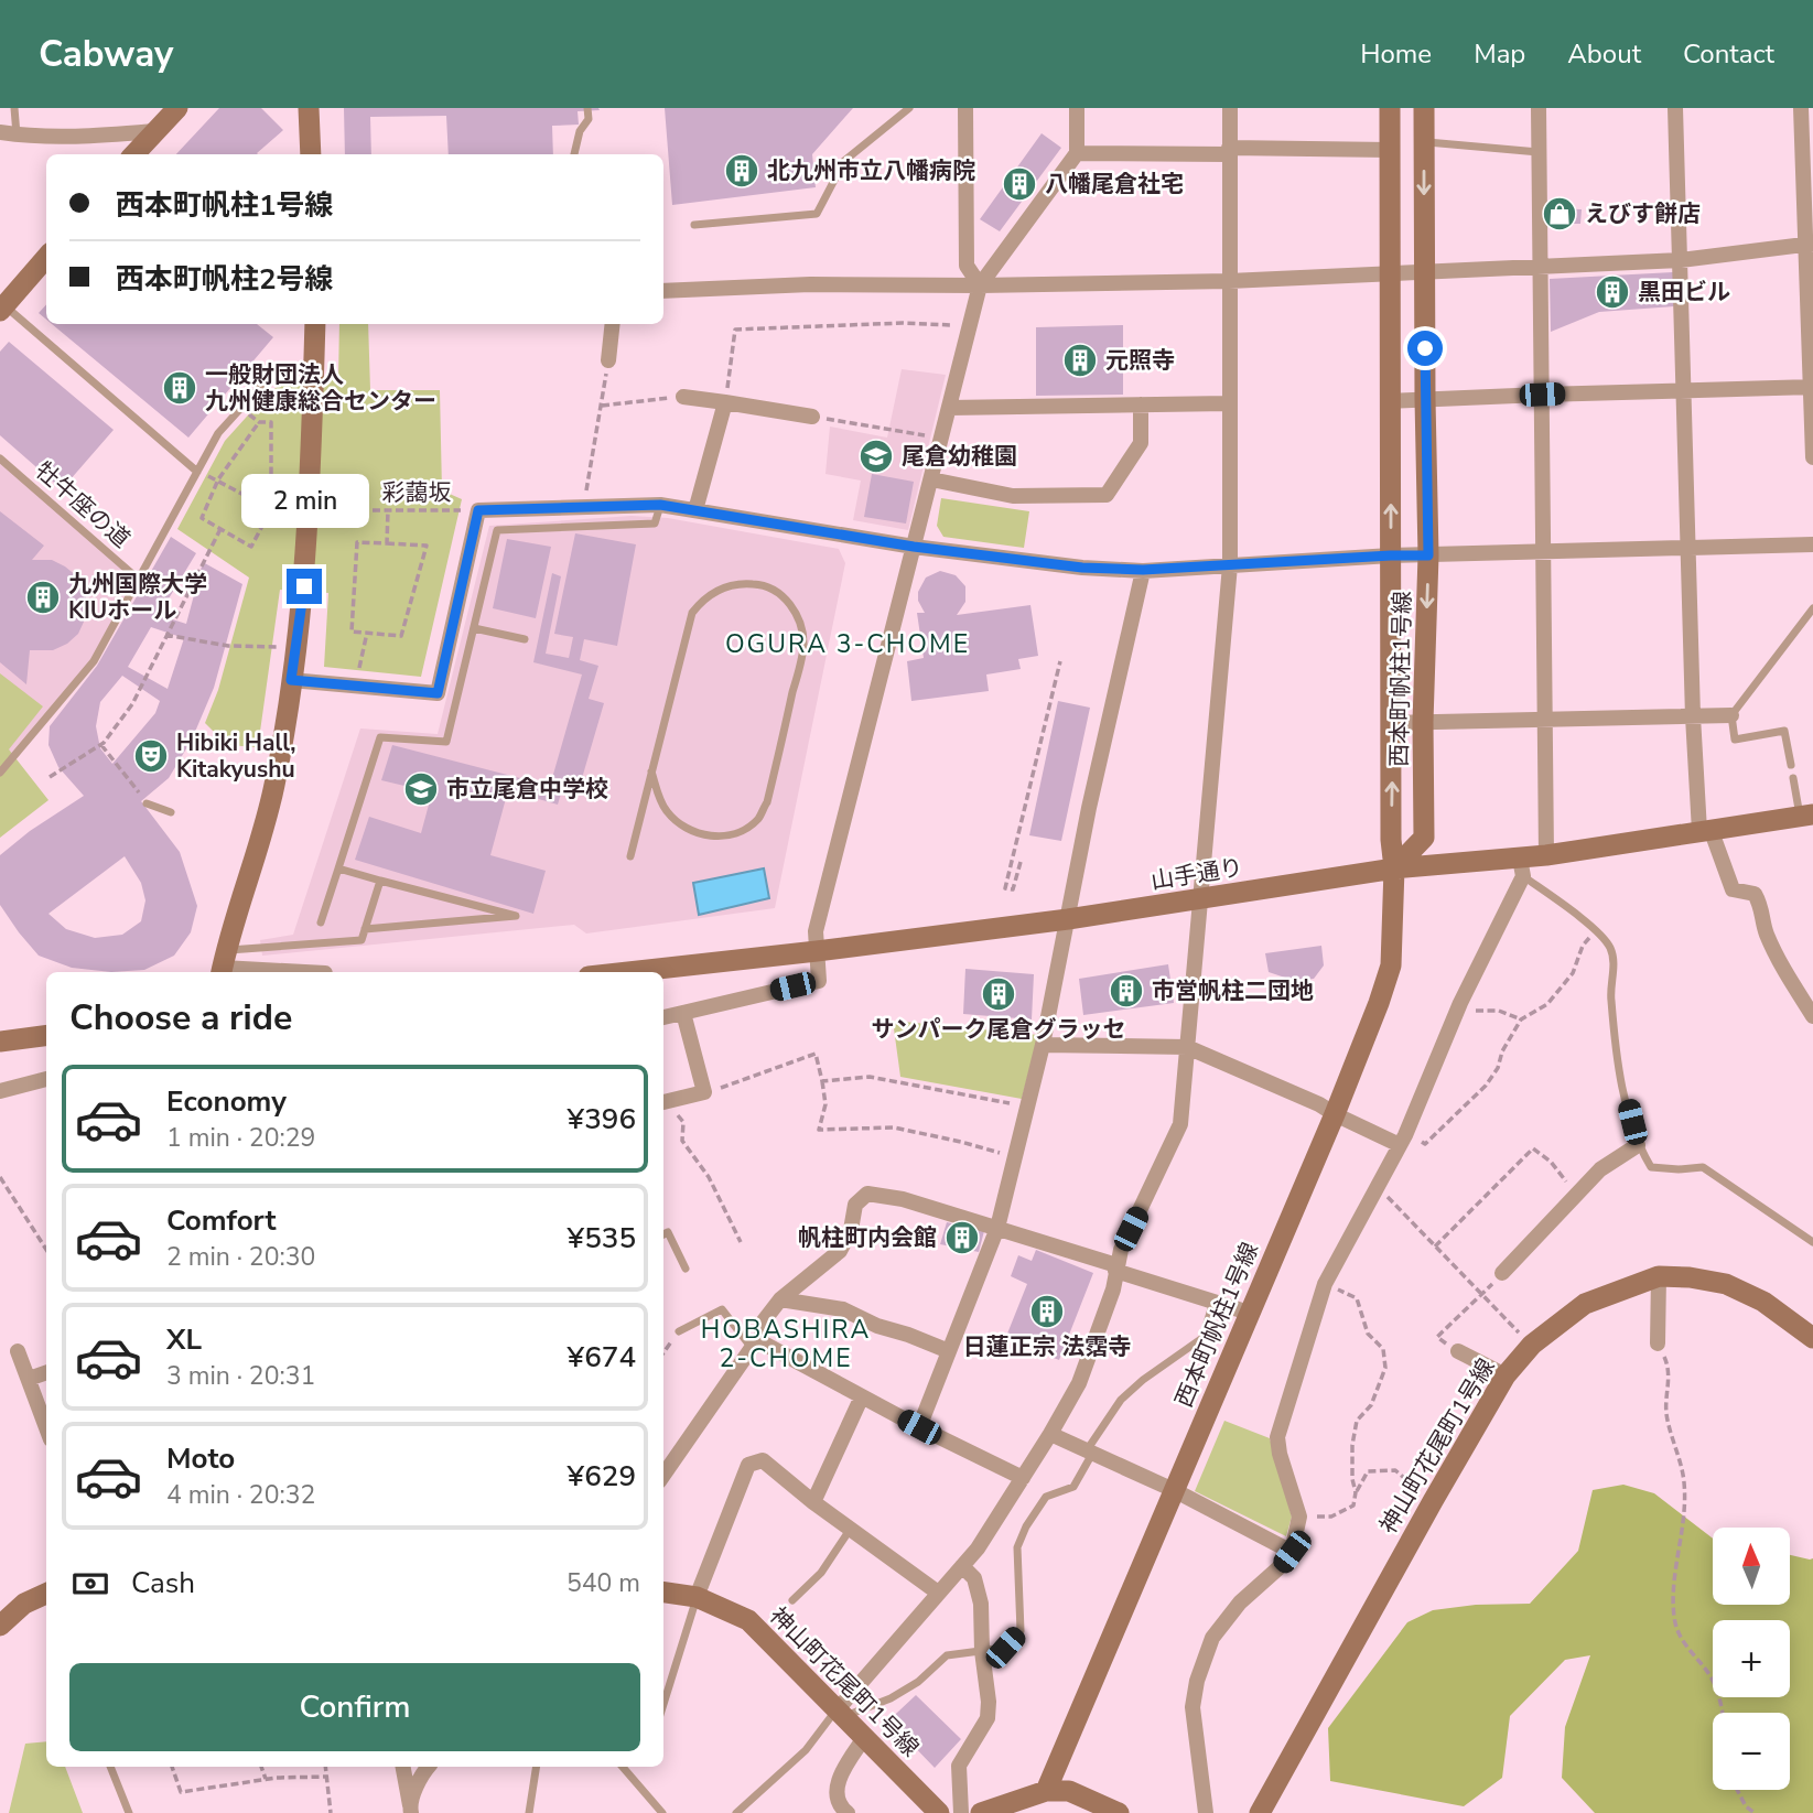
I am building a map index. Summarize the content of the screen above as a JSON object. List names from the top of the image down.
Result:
{
  "streets": {
    "street": ["西本町帆柱1号線", "山手通り", "神山町花尾町1号線"],
    "lane": ["牡牛座の道"],
    "path": ["彩藹坂"]
  },
  "crossings": [
    ["西本町帆柱1号線", "山手通り"]
  ],
  "districts": ["OGURA 3-CHOME", "HOBASHIRA 2-CHOME"],
  "places": {
    "building": [
      "北九州市立八幡病院",
      "八幡尾倉社宅",
      "黒田ビル",
      "元照寺",
      "一般財団法人 九州健康総合センター",
      "九州国際大学 KIUホール",
      "市営帆柱二団地",
      "サンパーク尾倉グラッセ",
      "帆柱町内会館",
      "日蓮正宗 法霑寺"
    ],
    "shop": ["えびす餅店"],
    "school or university": ["尾倉幼稚園", "市立尾倉中学校"],
    "theatre": ["Hibiki Hall, Kitakyushu"]
  },
  "north": "top",
  "page": {
    "header": "Cabway",
    "nav": [
      "Home",
      "Map",
      "About",
      "Contact"
    ],
    "banner": ["西本町帆柱1号線", "西本町帆柱2号線"],
    "bubble": "2 min",
    "heading": "Choose a ride",
    "list": [
      {
        "name": "Economy",
        "note": "1 min · 20:29",
        "value": "¥396"
      },
      {
        "name": "Comfort",
        "note": "2 min · 20:30",
        "value": "¥535"
      },
      {
        "name": "XL",
        "note": "3 min · 20:31",
        "value": "¥674"
      },
      {
        "name": "Moto",
        "note": "4 min · 20:32",
        "value": "¥629"
      }
    ],
    "map_buttons": ["+", "−"],
    "pay": ["Cash", "540 m"],
    "buttons": "Confirm"
  }
}
